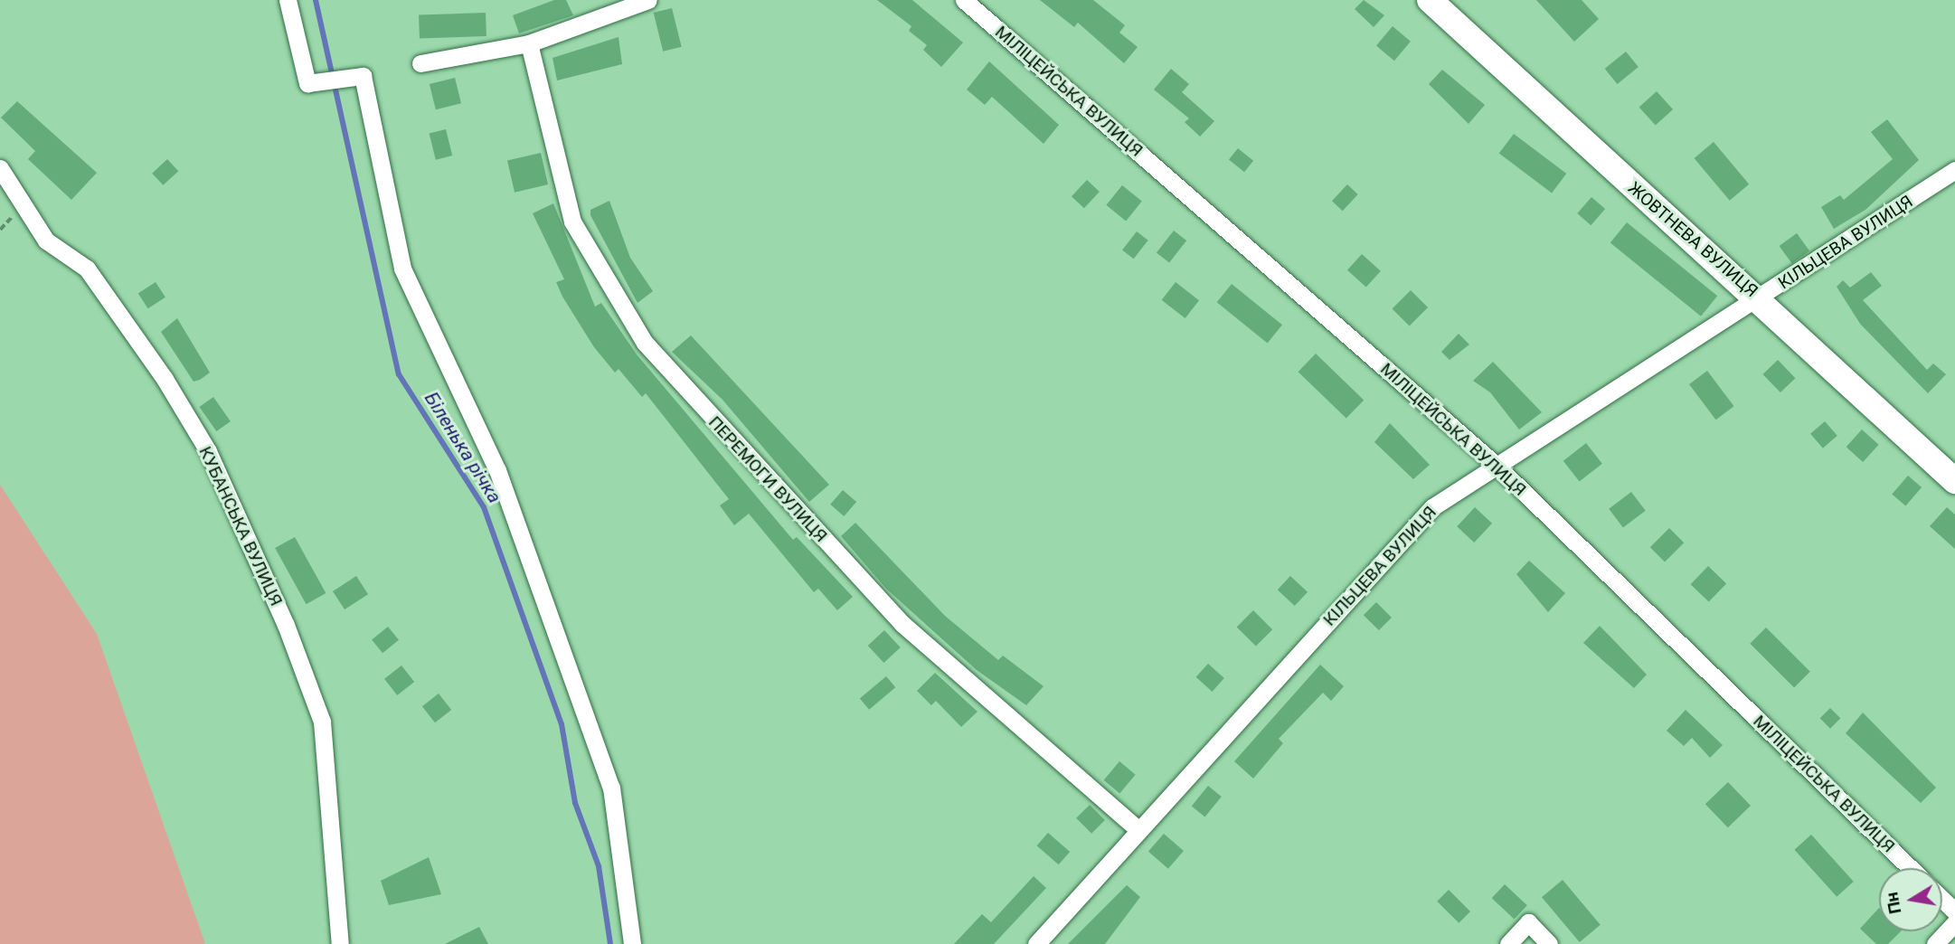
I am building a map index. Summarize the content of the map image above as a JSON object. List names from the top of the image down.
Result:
{
  "streets": {
    "main road": ["ЖОВТНЕВА ВУЛИЦЯ"],
    "street": [
      "МІЛІЦЕЙСЬКА ВУЛИЦЯ",
      "КІЛЬЦЕВА ВУЛИЦЯ",
      "ПЕРЕМОГИ ВУЛИЦЯ",
      "КУБАНСЬКА ВУЛИЦЯ"
    ]
  },
  "crossings": [
    ["МІЛІЦЕЙСЬКА ВУЛИЦЯ", "КІЛЬЦЕВА ВУЛИЦЯ"],
    ["ЖОВТНЕВА ВУЛИЦЯ", "КІЛЬЦЕВА ВУЛИЦЯ"],
    ["КІЛЬЦЕВА ВУЛИЦЯ", "ПЕРЕМОГИ ВУЛИЦЯ"]
  ],
  "water": ["Біленька річка"],
  "north": "left"
}
